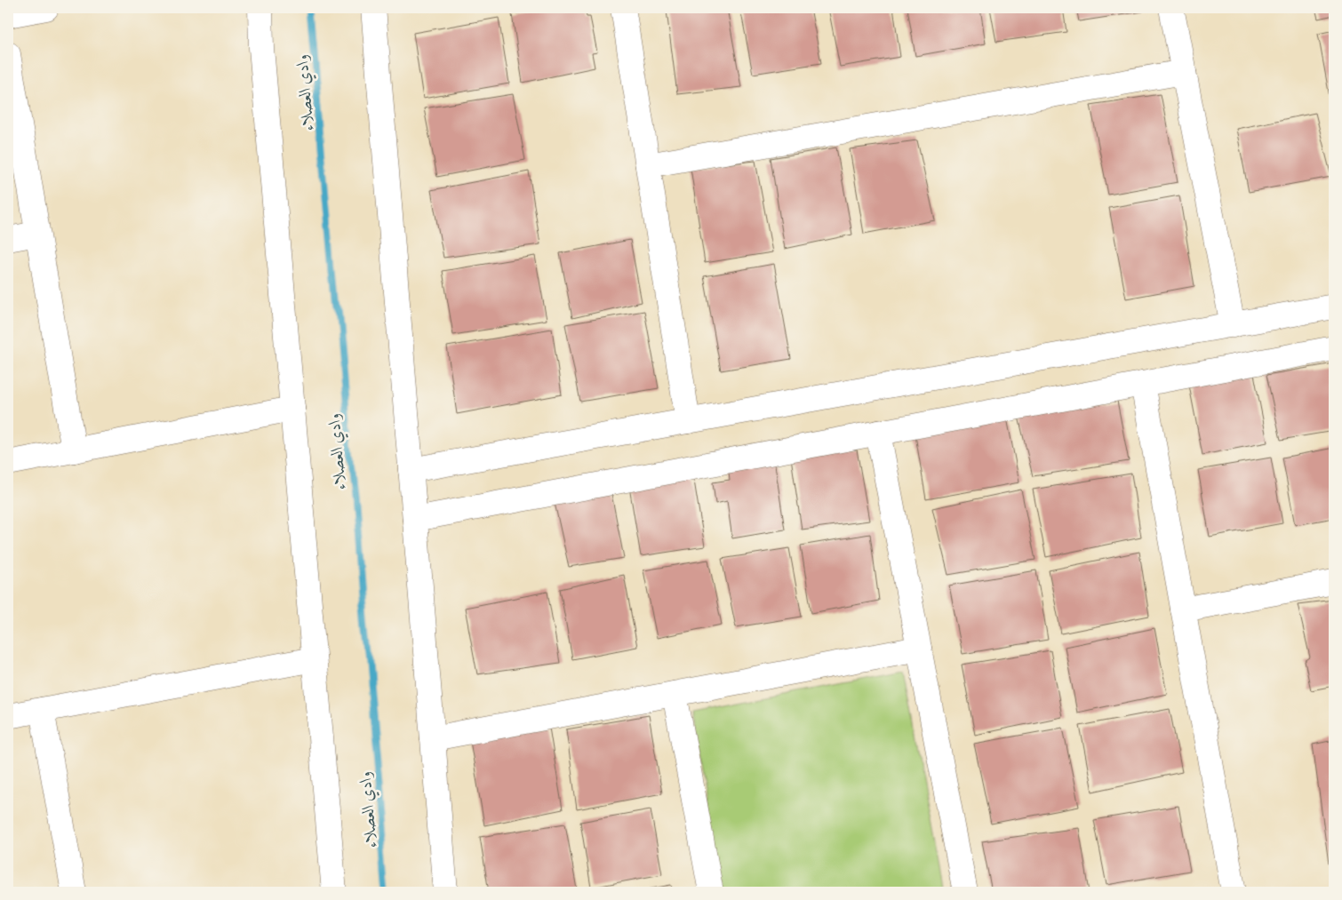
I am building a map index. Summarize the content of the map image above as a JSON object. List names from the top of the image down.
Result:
{
  "water": ["وادي العصلاء"]
}
